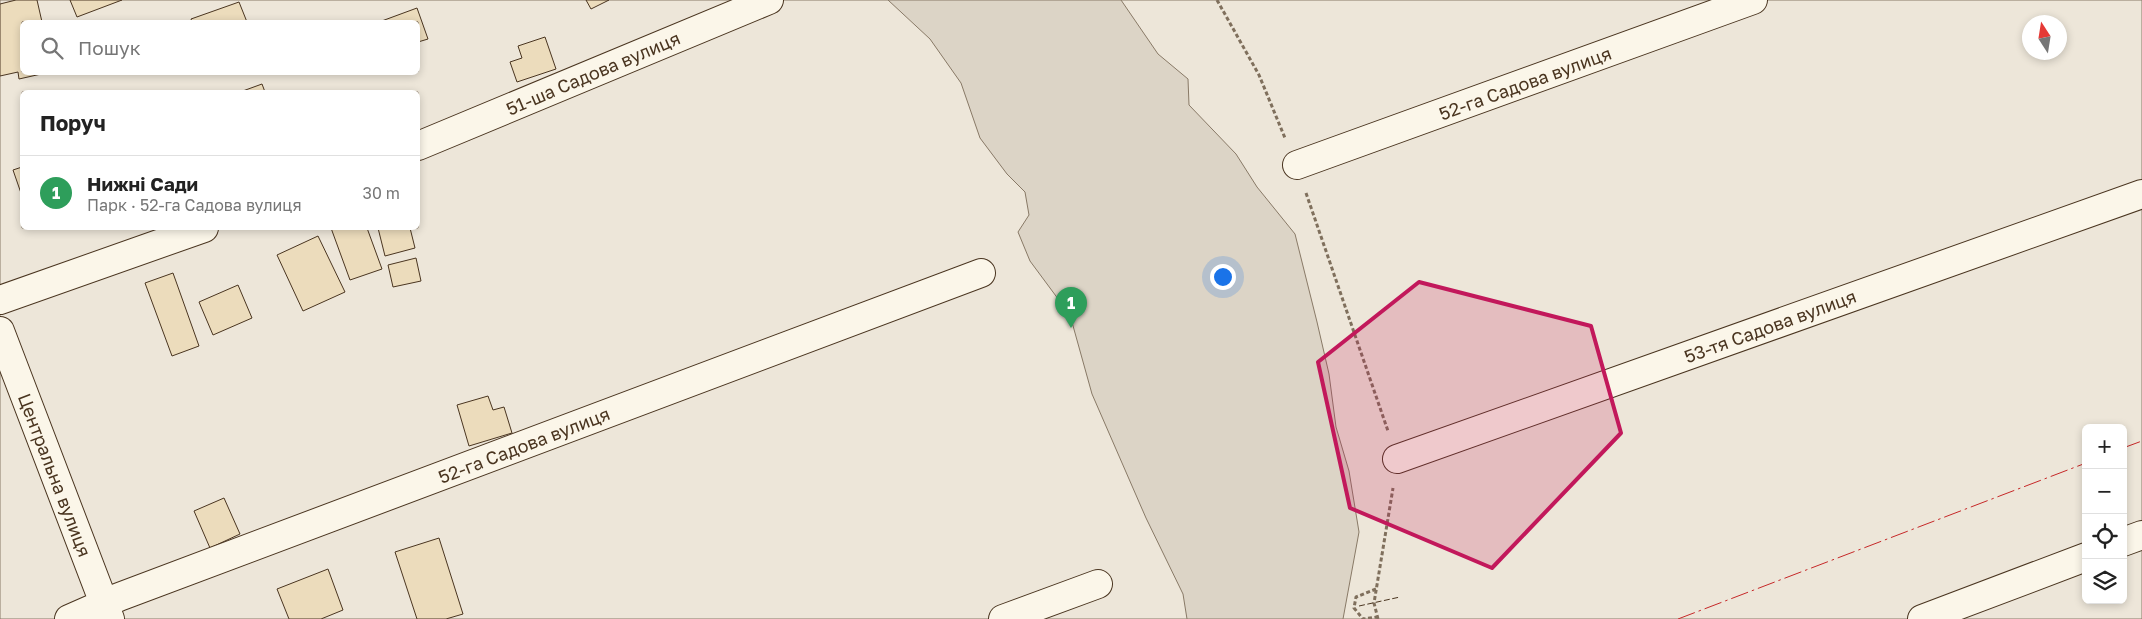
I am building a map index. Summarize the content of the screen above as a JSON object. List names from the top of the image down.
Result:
{
  "streets": {
    "street": [
      "51-ша Садова вулиця",
      "52-га Садова вулиця",
      "53-тя Садова вулиця",
      "Центральна вулиця"
    ]
  },
  "crossings": [
    ["52-га Садова вулиця", "Центральна вулиця"]
  ],
  "north": "top",
  "page": {
    "search": "Пошук",
    "heading": "Поруч",
    "list": [
      {
        "mark": "1",
        "name": "Нижні Сади",
        "note": "Парк · 52-га Садова вулиця",
        "value": "30 m"
      }
    ],
    "pins": "1",
    "map_buttons": ["+", "−"]
  }
}
